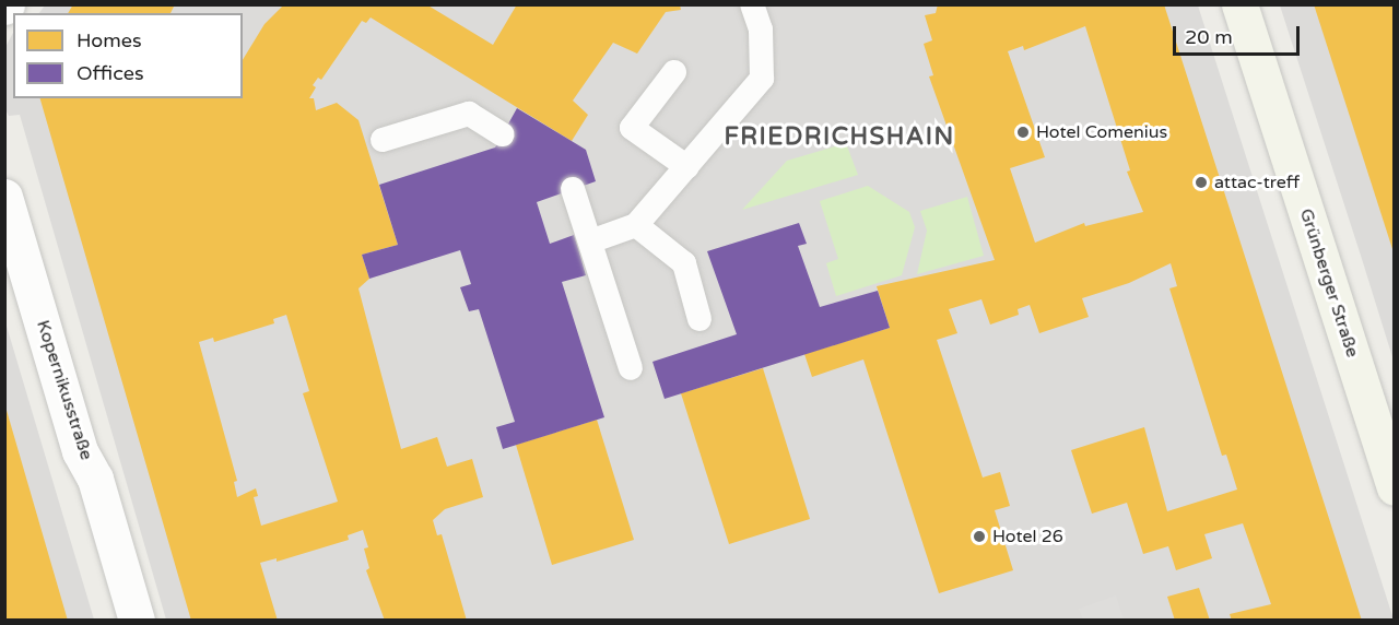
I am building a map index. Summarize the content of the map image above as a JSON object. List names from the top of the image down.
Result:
{
  "streets": {
    "street": ["Grünberger Straße", "Kopernikusstraße"]
  },
  "districts": ["FRIEDRICHSHAIN"],
  "places": ["Hotel Comenius", "attac-treff", "Hotel 26"],
  "legend": ["Homes", "Offices"],
  "scale_bar": "20 m"
}
